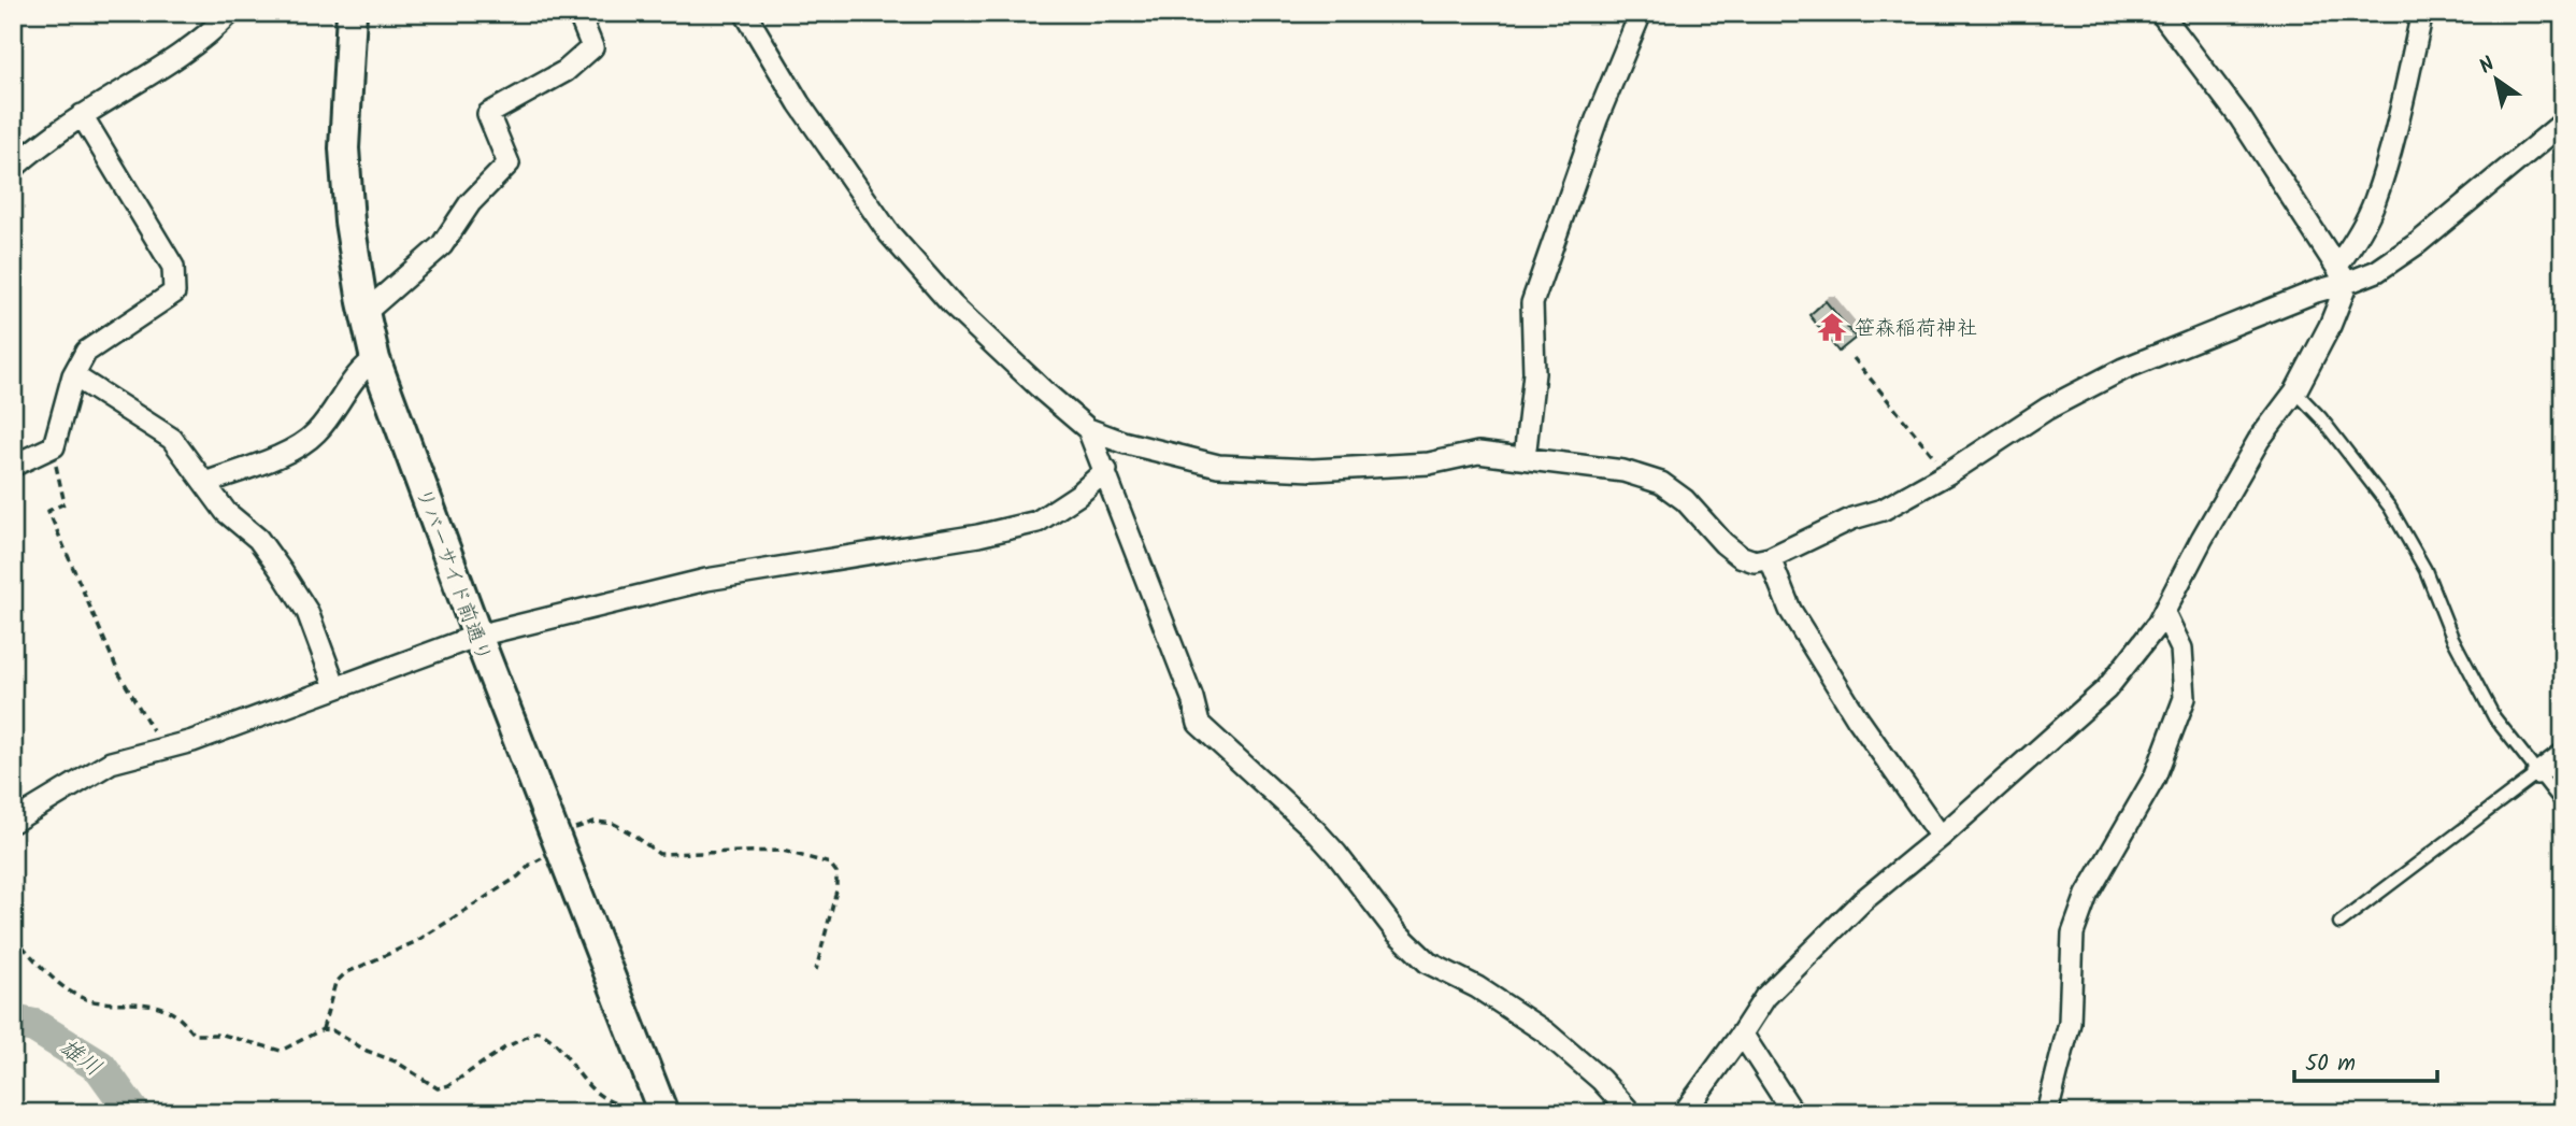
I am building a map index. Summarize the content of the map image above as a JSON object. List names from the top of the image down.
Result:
{
  "streets": {
    "street": ["リバーサイド前通り"]
  },
  "water": ["雄川"],
  "places": {
    "temple": ["笹森稲荷神社"]
  },
  "scale_bar": "50 m",
  "north": "top left"
}
